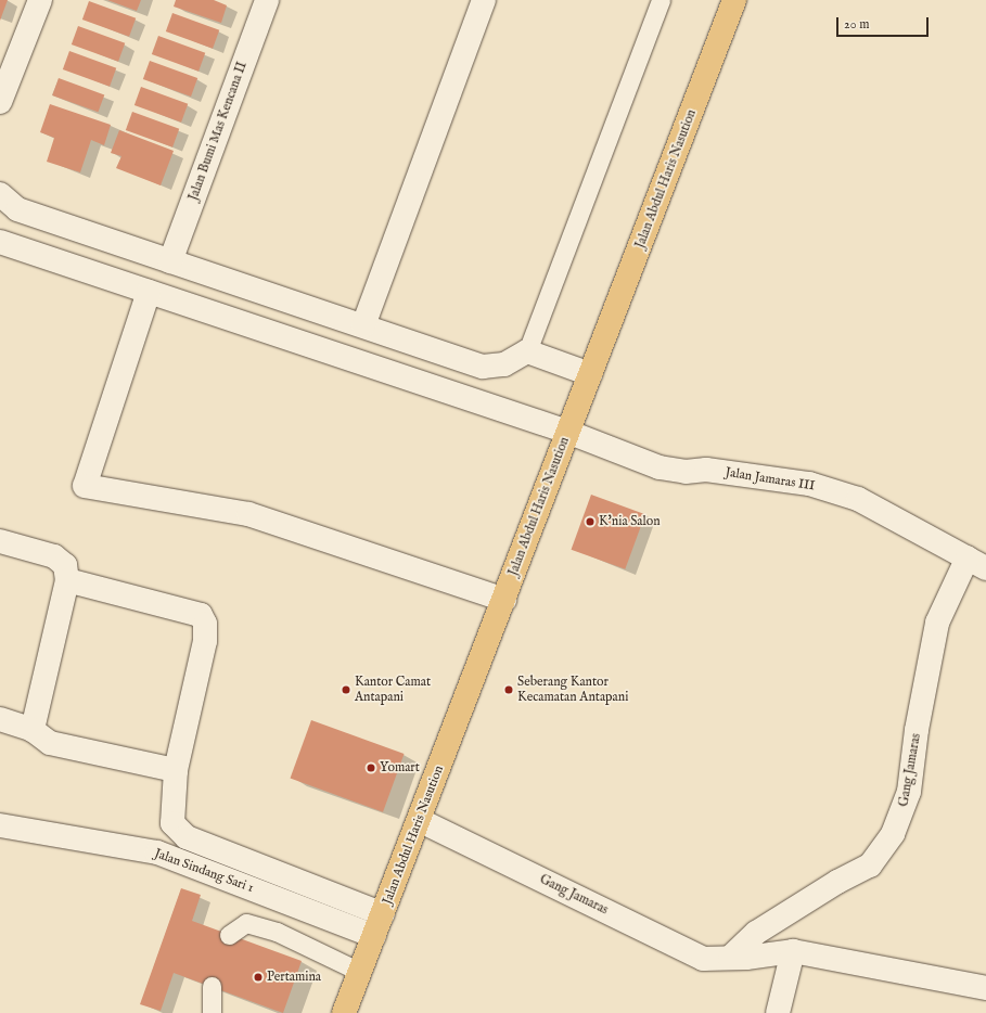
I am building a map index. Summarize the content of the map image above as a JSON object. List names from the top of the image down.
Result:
{
  "streets": {
    "highway": ["Jalan Abdul Haris Nasution"],
    "street": [
      "Jalan Bumi Mas Kencana II",
      "Jalan Jamaras III",
      "Gang Jamaras",
      "Jalan Sindang Sari 1"
    ]
  },
  "crossings": [
    ["Jalan Abdul Haris Nasution", "Jalan Jamaras III"],
    ["Jalan Abdul Haris Nasution", "Gang Jamaras"],
    ["Jalan Abdul Haris Nasution", "Jalan Sindang Sari 1"],
    ["Jalan Jamaras III", "Gang Jamaras"]
  ],
  "places": [
    "K'nia Salon",
    "Kantor Camat Antapani",
    "Seberang Kantor Kecamatan Antapani",
    "Yomart",
    "Pertamina"
  ],
  "scale_bar": "20 m"
}
